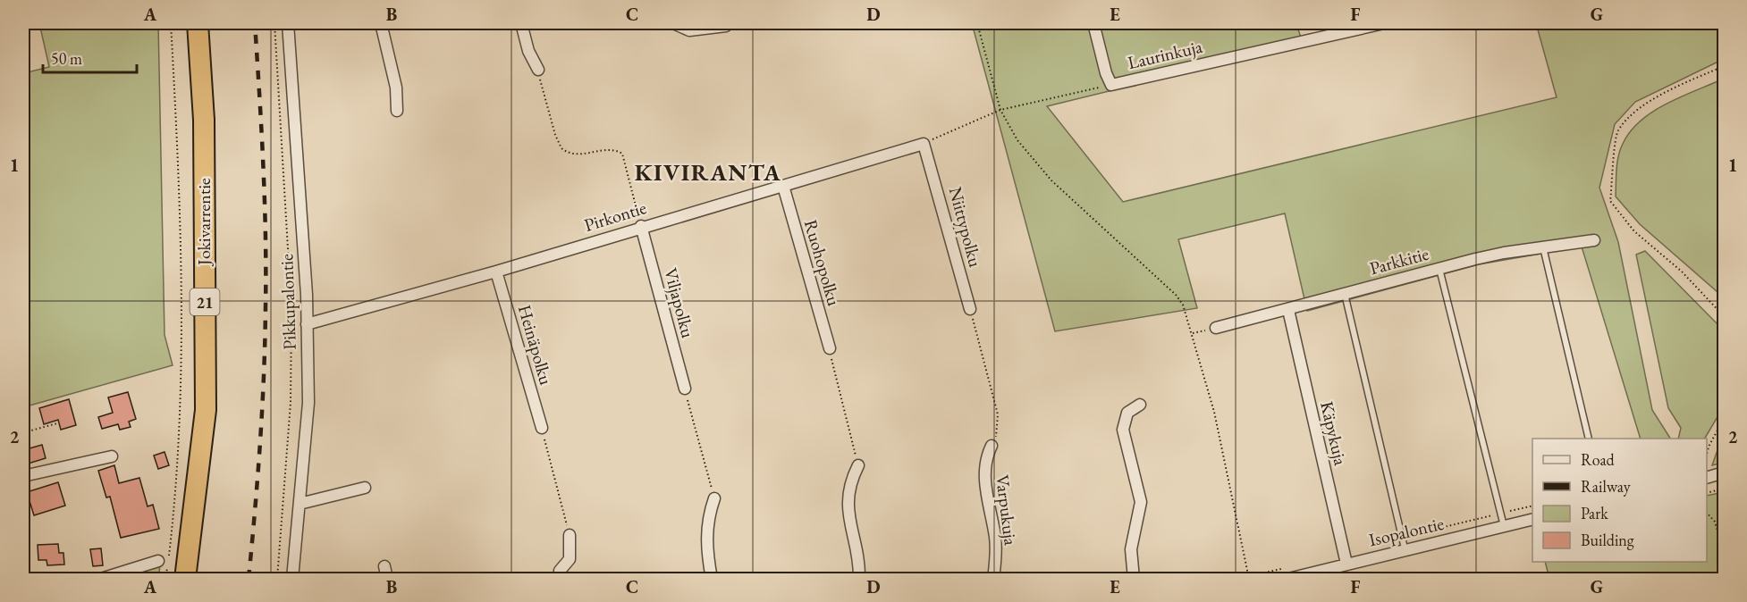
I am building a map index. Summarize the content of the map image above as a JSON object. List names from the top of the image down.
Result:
{
  "streets": {
    "highway": ["Jokivarrentie", "21"],
    "street": [
      "Laurinkuja",
      "Pirkontie",
      "Niittypolku",
      "Parkkitie",
      "Ruohopolku",
      "Pikkupalontie",
      "Viljapolku",
      "Heinäpolku",
      "Käpykuja",
      "Varpukuja",
      "Isopalontie"
    ]
  },
  "crossings": [
    ["Pirkontie", "Niittypolku"],
    ["Pirkontie", "Ruohopolku"],
    ["Pirkontie", "Pikkupalontie"],
    ["Pirkontie", "Viljapolku"],
    ["Pirkontie", "Heinäpolku"],
    ["Parkkitie", "Käpykuja"],
    ["Käpykuja", "Isopalontie"]
  ],
  "districts": ["KIVIRANTA"],
  "legend": [
    "Road",
    "Railway",
    "Park",
    "Building"
  ],
  "scale_bar": "50 m",
  "grid": {
    "columns": [
      "A",
      "B",
      "C",
      "D",
      "E",
      "F",
      "G"
    ],
    "rows": ["1", "2"]
  }
}
